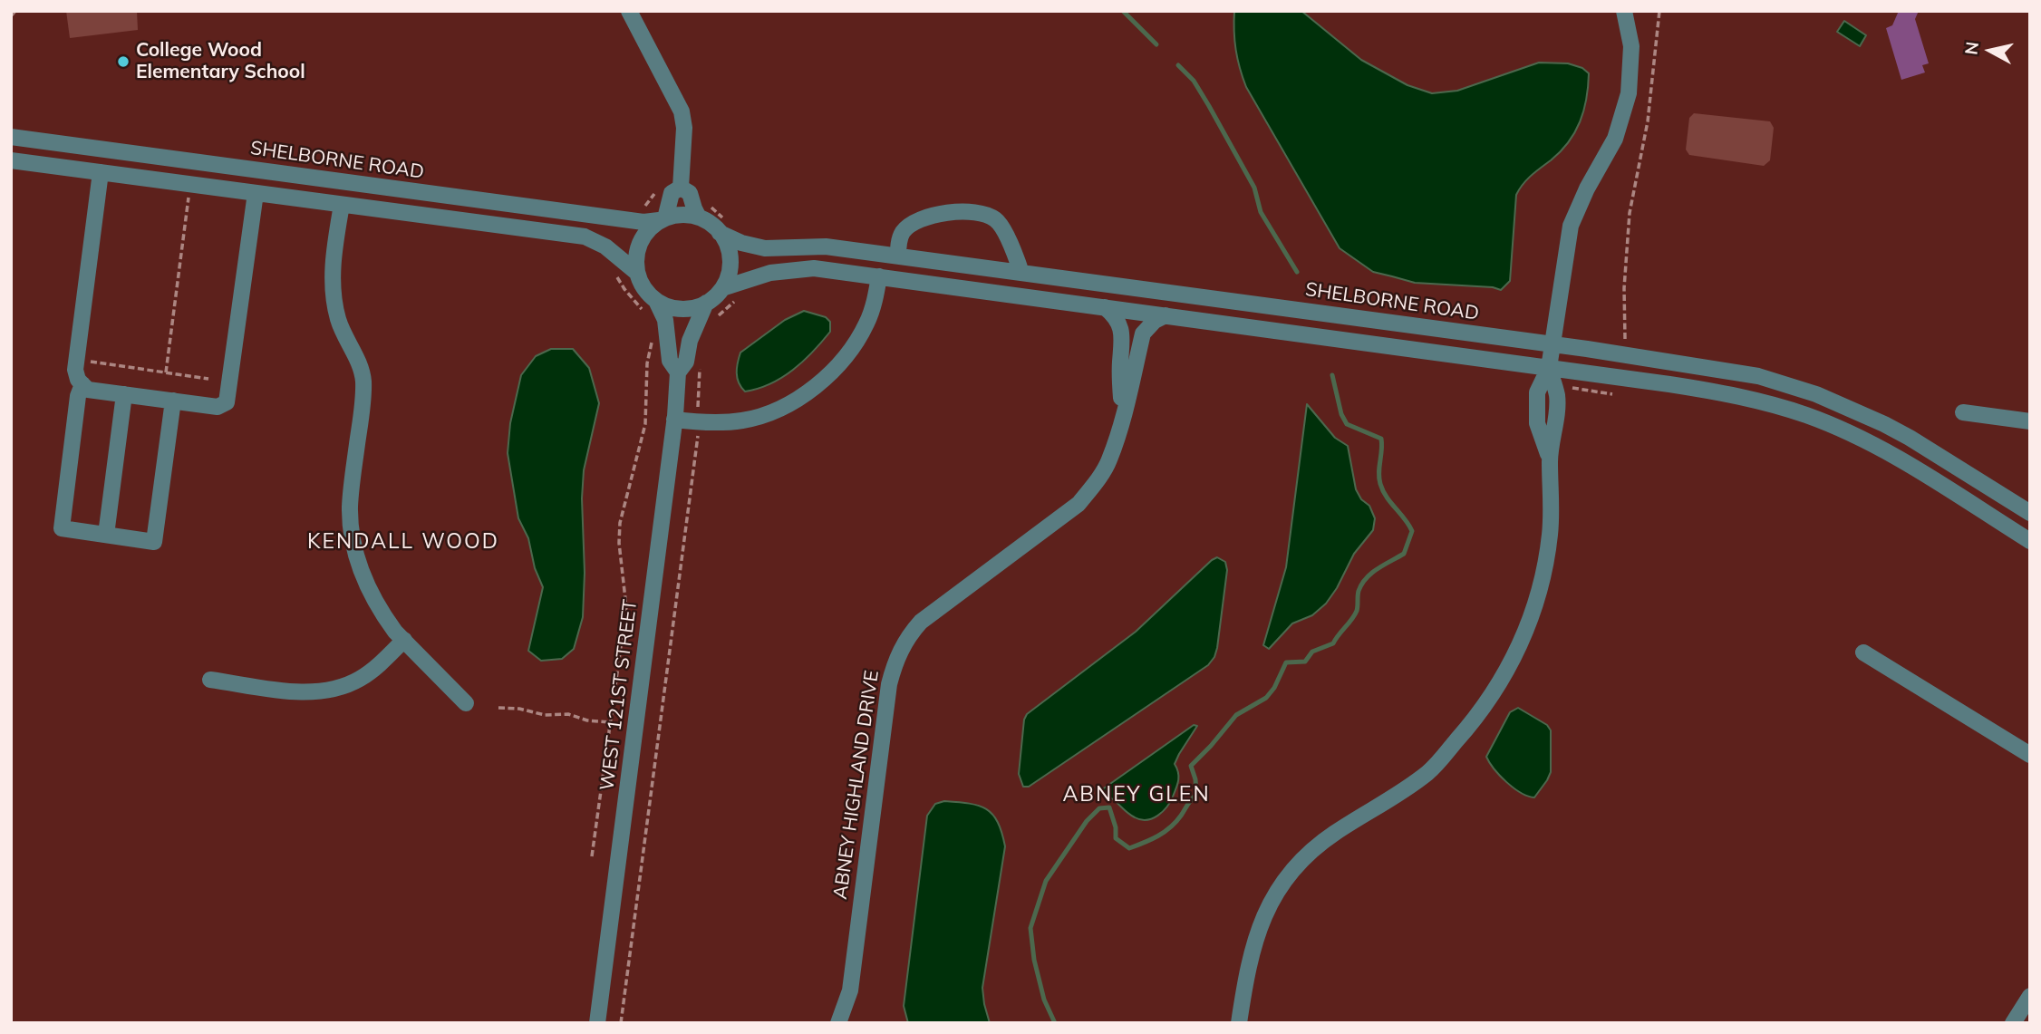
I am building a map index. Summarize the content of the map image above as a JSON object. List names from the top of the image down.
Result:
{
  "streets": {
    "street": ["SHELBORNE ROAD", "WEST 121ST STREET", "ABNEY HIGHLAND DRIVE"]
  },
  "crossings": [
    ["SHELBORNE ROAD", "WEST 121ST STREET"],
    ["SHELBORNE ROAD", "ABNEY HIGHLAND DRIVE"]
  ],
  "districts": ["KENDALL WOOD", "ABNEY GLEN"],
  "places": ["College Wood Elementary School"],
  "north": "left"
}
